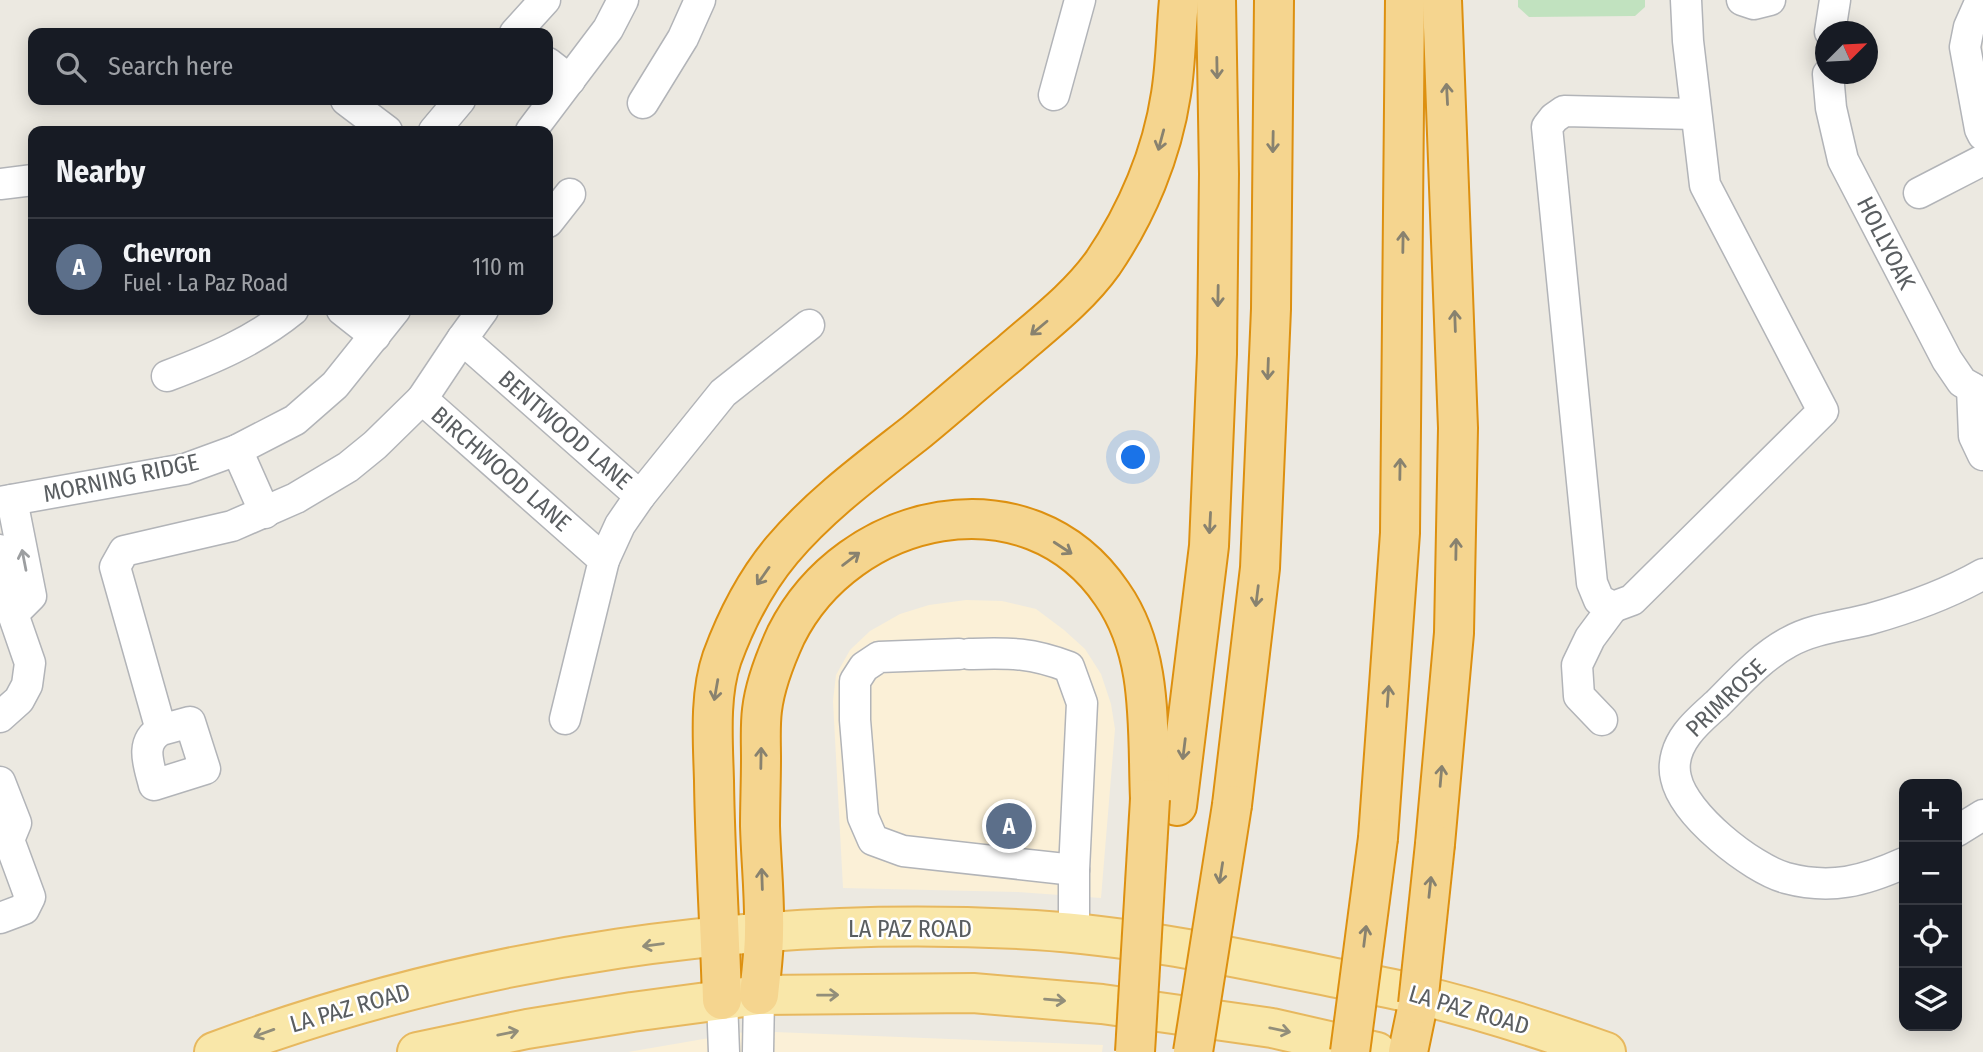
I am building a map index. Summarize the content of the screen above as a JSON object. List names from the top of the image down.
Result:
{
  "streets": {
    "main road": ["LA PAZ ROAD"],
    "street": [
      "HOLLYOAK",
      "BENTWOOD LANE",
      "BIRCHWOOD LANE",
      "MORNING RIDGE",
      "PRIMROSE"
    ]
  },
  "north": "top right",
  "page": {
    "search": "Search here",
    "heading": "Nearby",
    "list": [
      {
        "mark": "A",
        "name": "Chevron",
        "note": "Fuel · La Paz Road",
        "value": "110 m"
      }
    ],
    "map_buttons": ["+", "−"],
    "pins": "A"
  }
}
